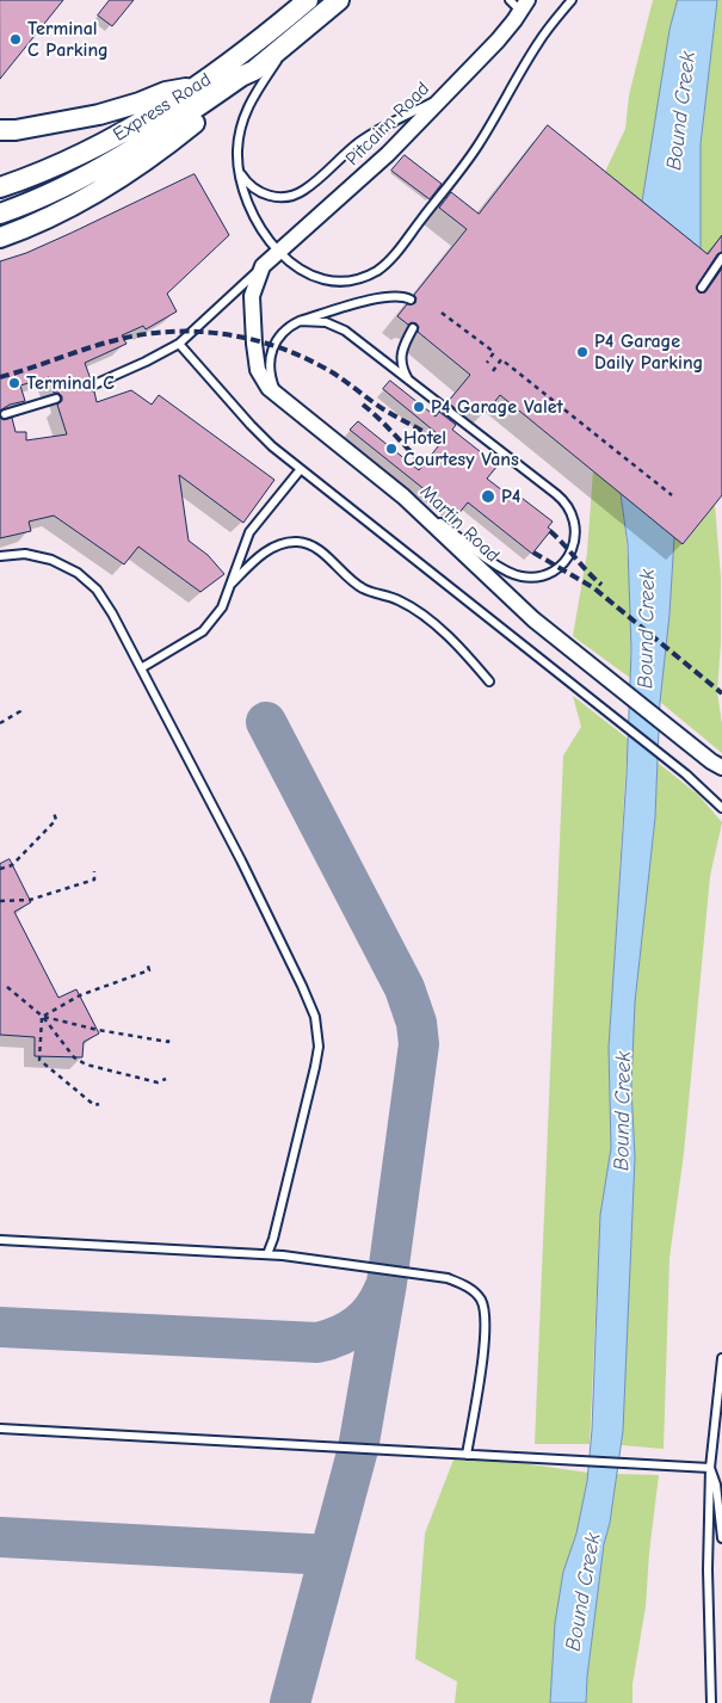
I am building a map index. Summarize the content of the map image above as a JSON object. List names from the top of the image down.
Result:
{
  "streets": {
    "street": ["Express Road", "Pitcairn Road", "Martin Road"]
  },
  "crossings": [
    ["Pitcairn Road", "Martin Road"]
  ],
  "water": ["Bound Creek"],
  "places": [
    "Terminal C Parking",
    "P4 Garage Daily Parking",
    "Terminal C",
    "P4 Garage Valet",
    "Hotel Courtesy Vans",
    "P4"
  ]
}
